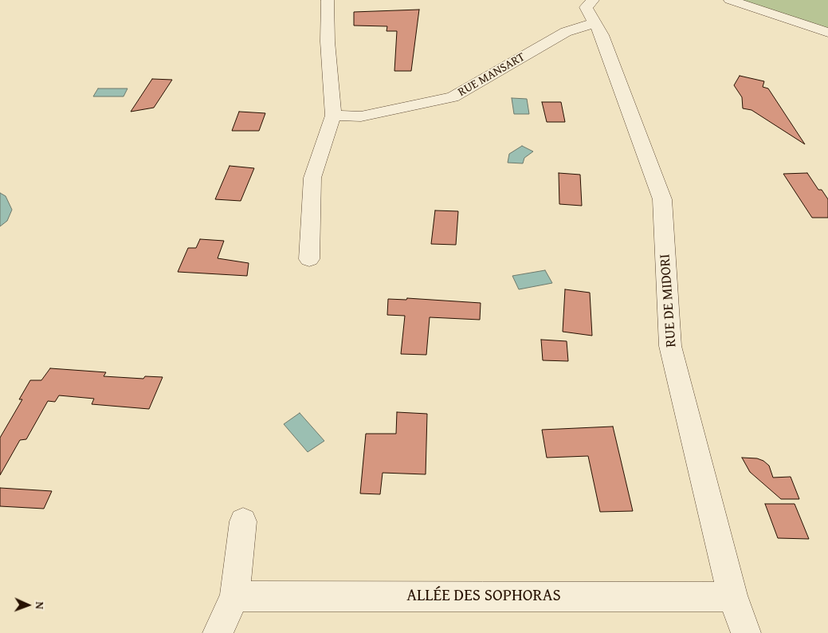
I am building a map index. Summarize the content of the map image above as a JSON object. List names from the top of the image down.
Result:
{
  "streets": {
    "street": ["RUE MANSART", "RUE DE MIDORI", "ALLÉE DES SOPHORAS"]
  },
  "crossings": [
    ["RUE MANSART", "RUE DE MIDORI"],
    ["RUE DE MIDORI", "ALLÉE DES SOPHORAS"]
  ],
  "north": "right"
}
